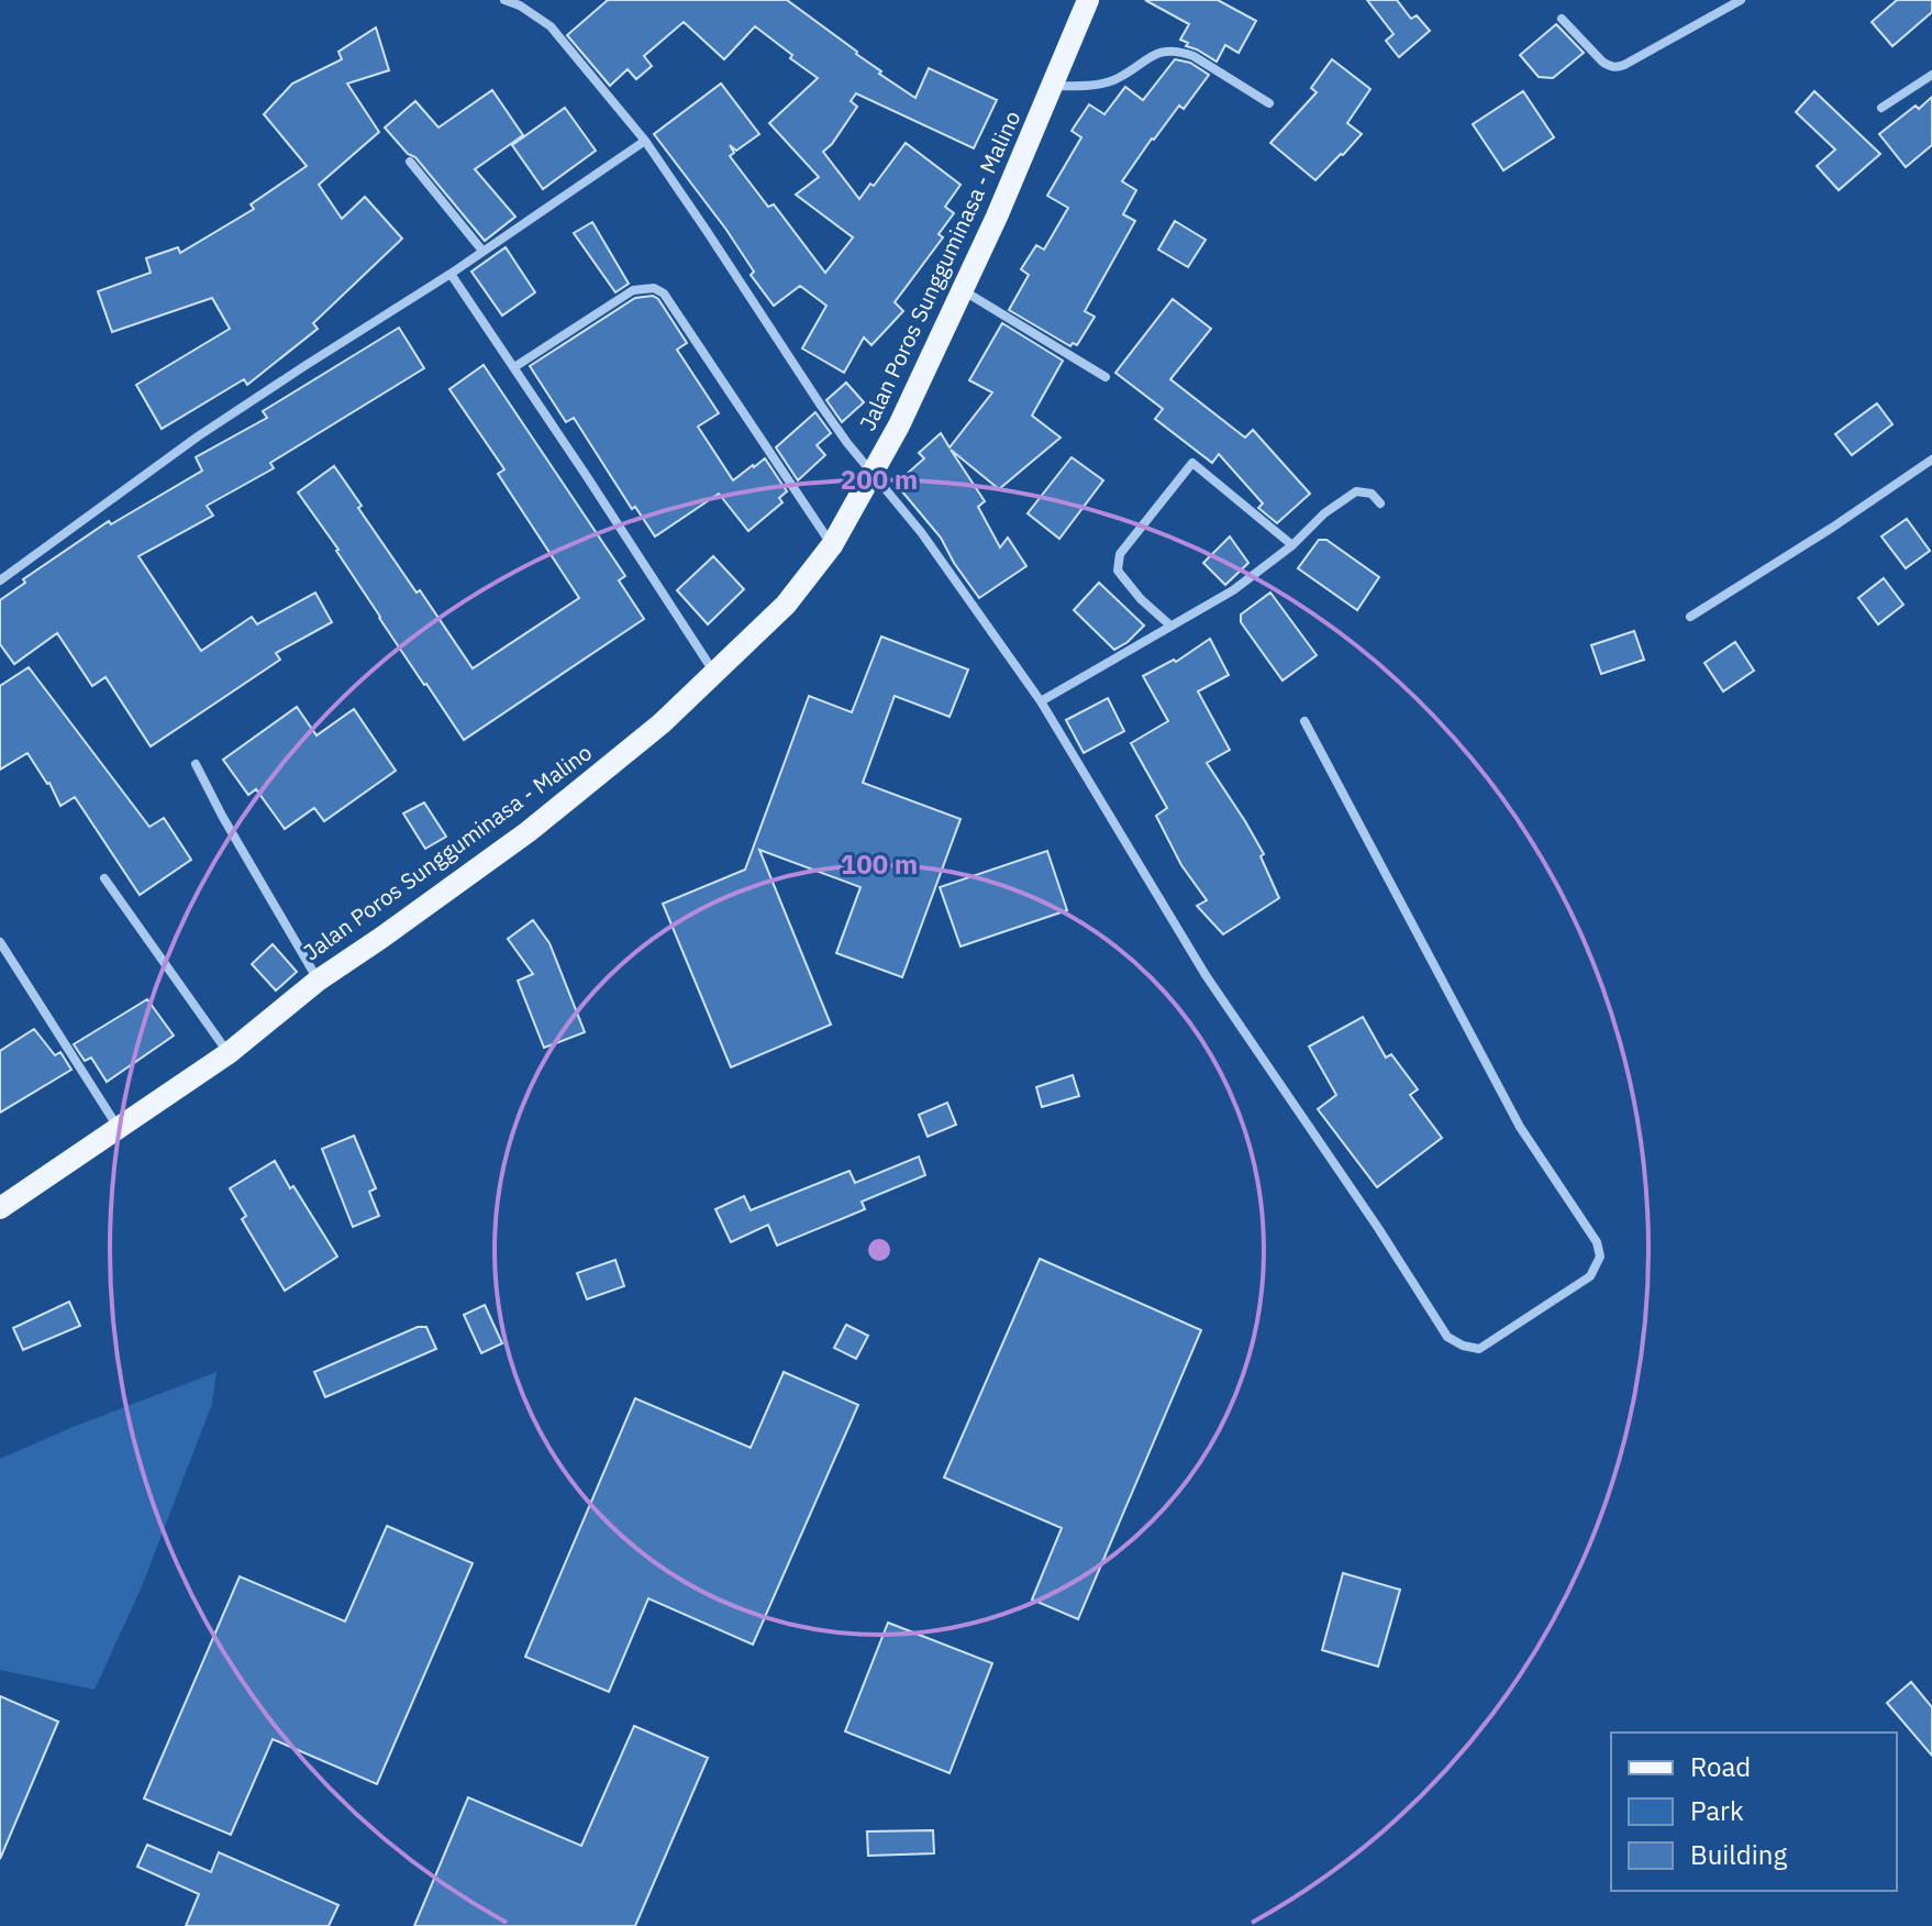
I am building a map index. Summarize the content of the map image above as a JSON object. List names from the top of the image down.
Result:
{
  "streets": {
    "main road": ["Jalan Poros Sungguminasa - Malino"]
  },
  "legend": ["Road", "Park", "Building"],
  "rings": ["200 m", "100 m"]
}
